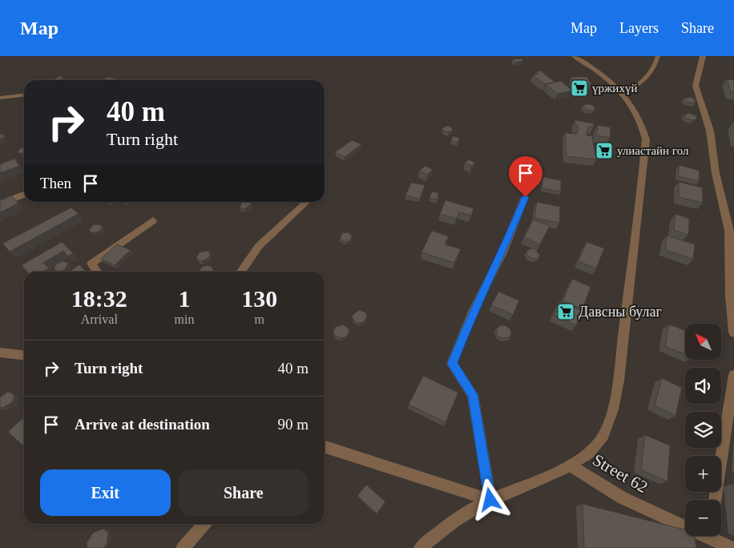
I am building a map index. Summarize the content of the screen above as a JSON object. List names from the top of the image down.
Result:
{
  "streets": {
    "street": ["Street 62"]
  },
  "places": {
    "supermarket": ["үржихүй", "улиастайн гол", "Давсны булаг"]
  },
  "north": "top left",
  "page": {
    "header": "Map",
    "nav": ["Map", "Layers", "Share"],
    "turn": ["40 m", "Turn right"],
    "then": "Then",
    "eta": [
      "18:32",
      "Arrival",
      "1",
      "min",
      "130",
      "m"
    ],
    "map_buttons": ["+", "−"],
    "list": [
      {
        "name": "Turn right",
        "value": "40 m"
      },
      {
        "name": "Arrive at destination",
        "value": "90 m"
      }
    ],
    "buttons": ["Exit", "Share"]
  }
}
